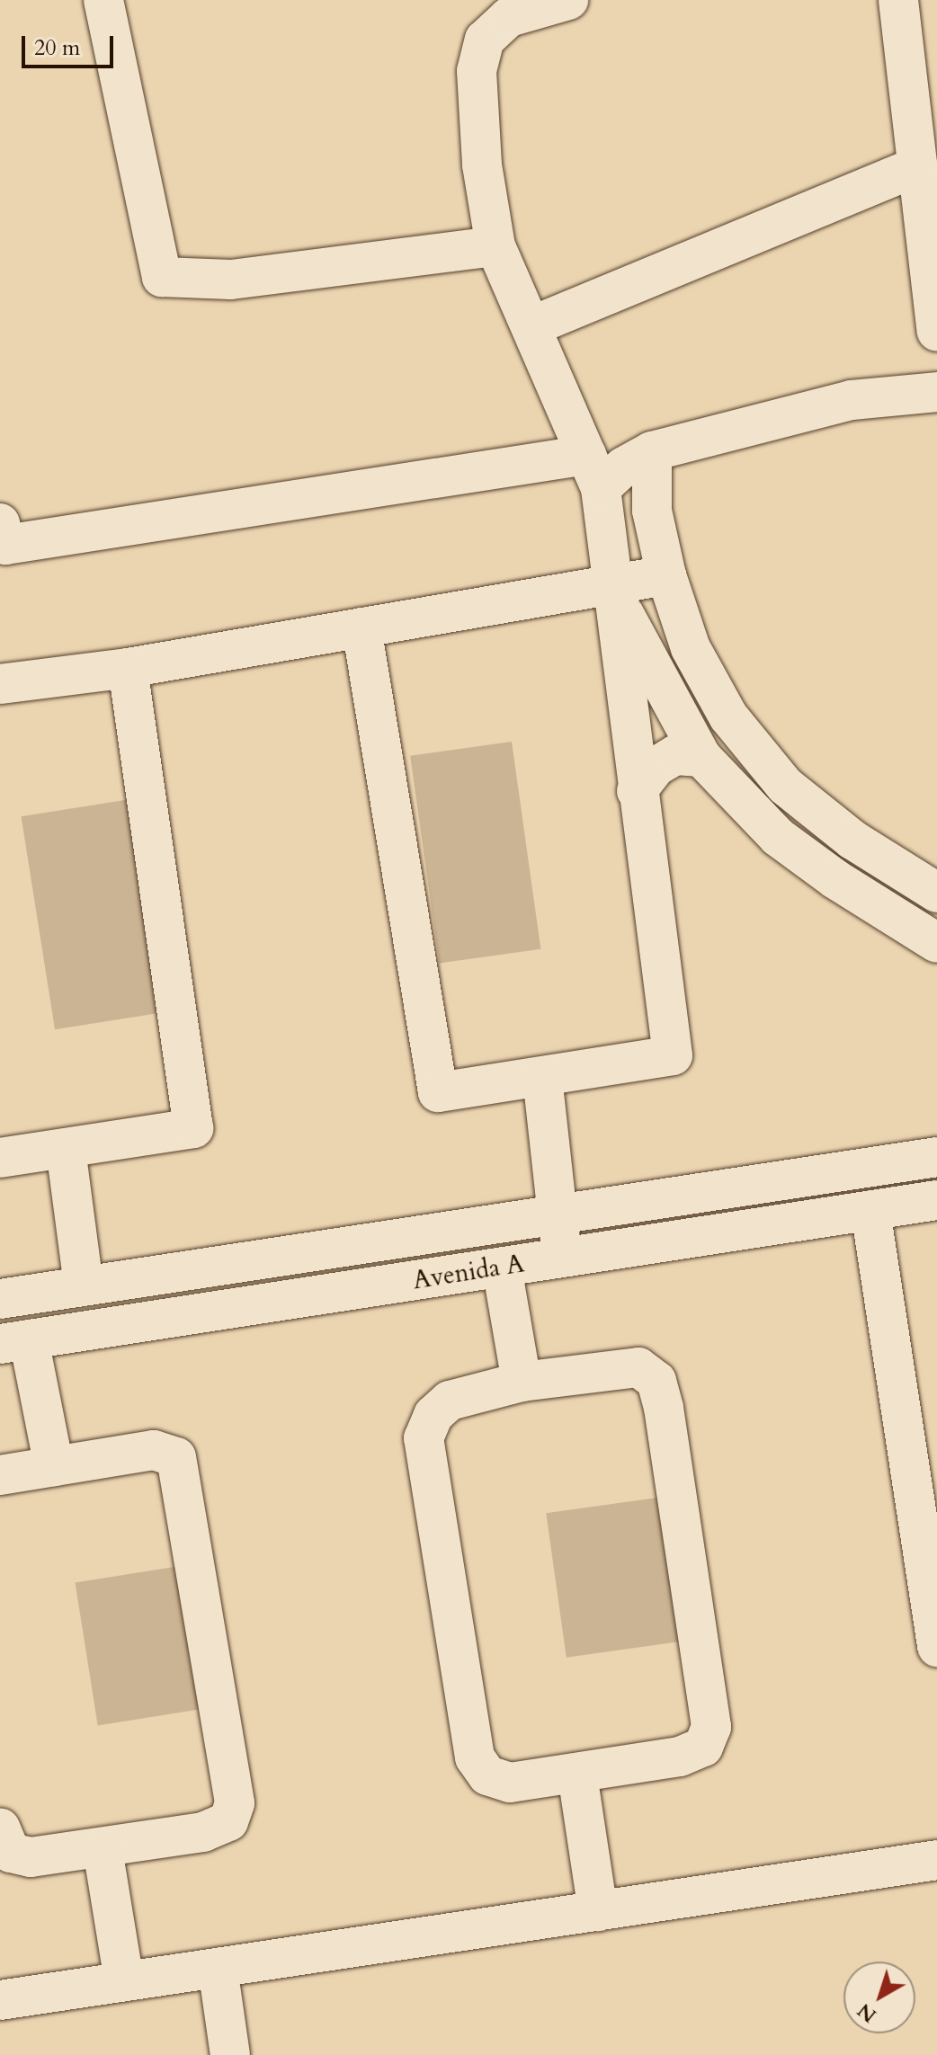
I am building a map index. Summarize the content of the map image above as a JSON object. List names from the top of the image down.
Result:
{
  "streets": {
    "street": ["Avenida A"]
  },
  "scale_bar": "20 m",
  "north": "bottom left"
}
